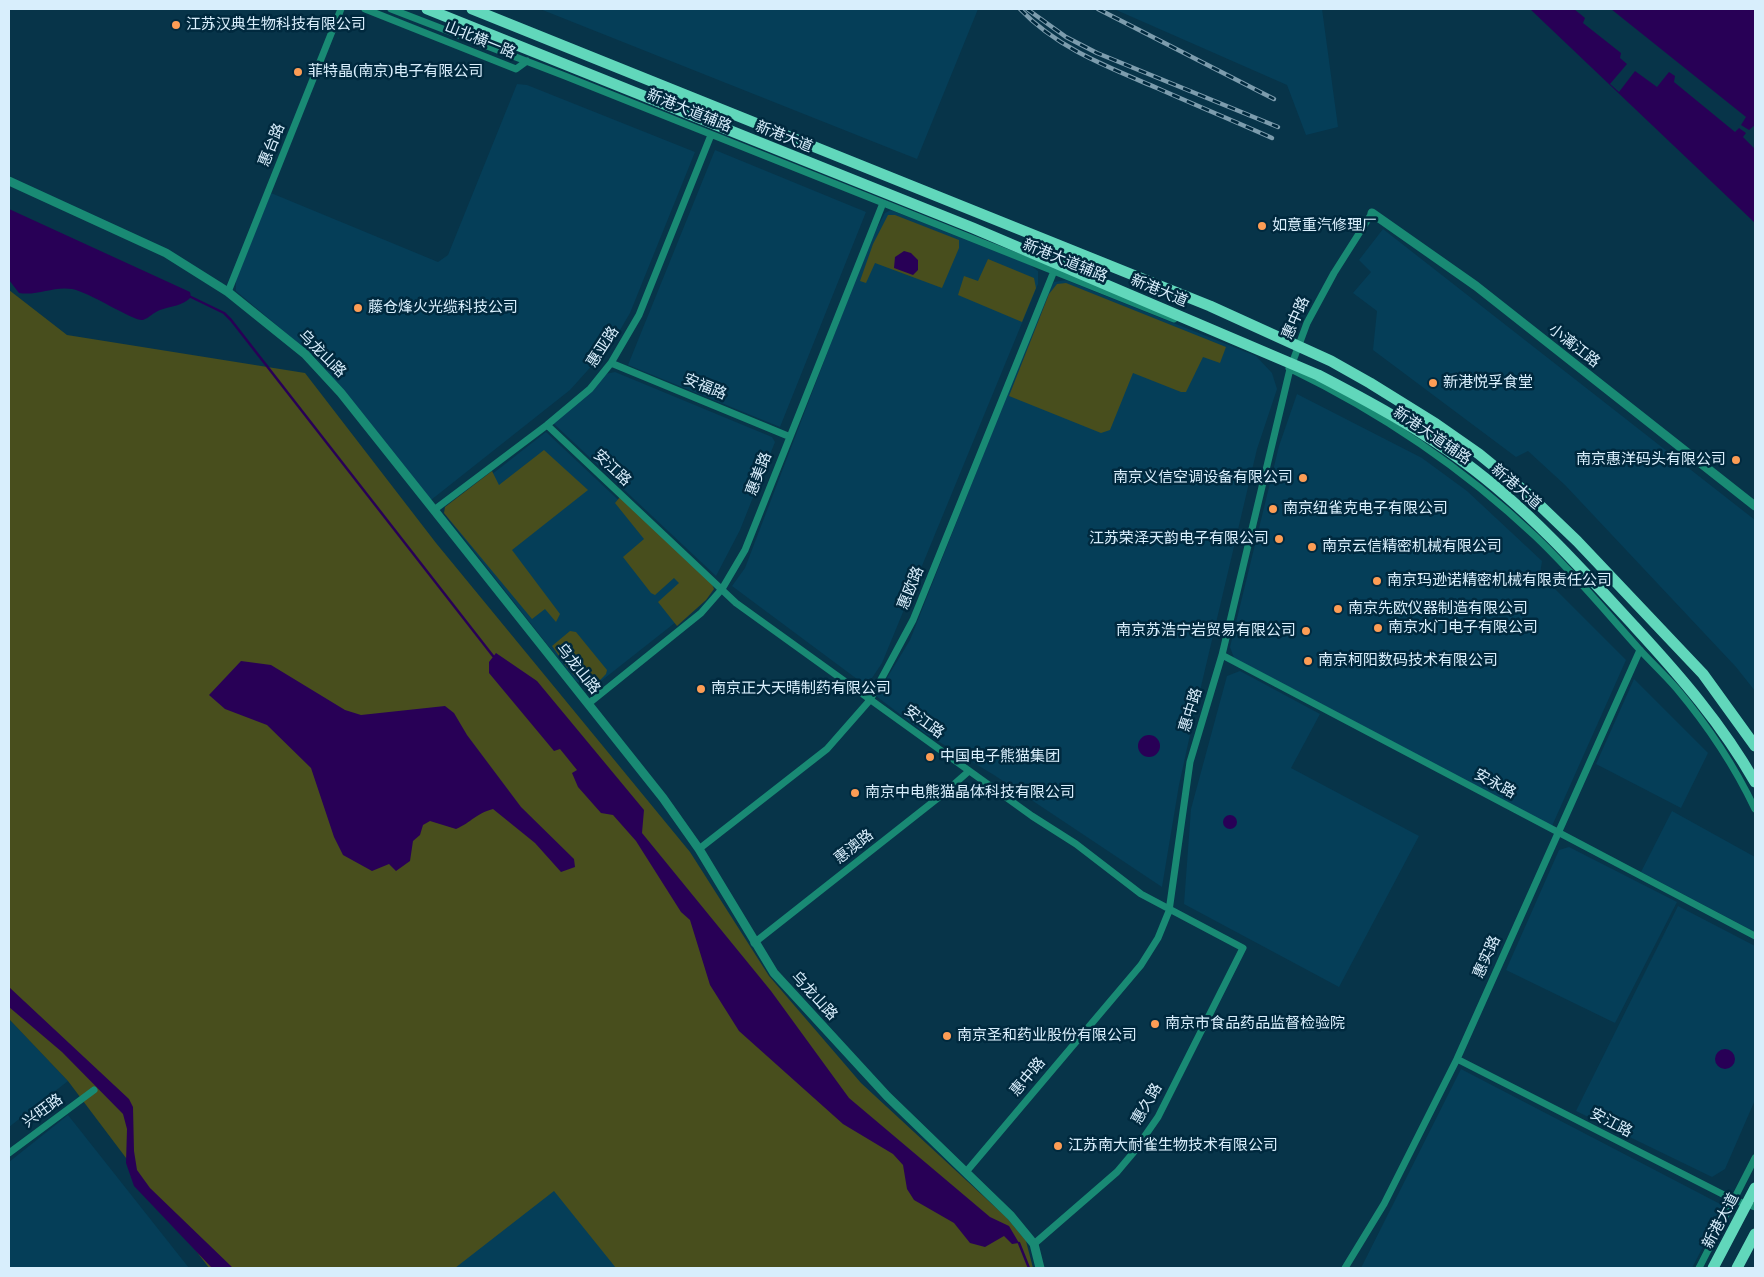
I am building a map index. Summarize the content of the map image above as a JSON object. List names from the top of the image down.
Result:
{
  "streets": {
    "main road": ["新港大道"],
    "street": [
      "山北横一路",
      "新港大道辅路",
      "惠台路",
      "惠中路",
      "小漓江路",
      "惠亚路",
      "乌龙山路",
      "安福路",
      "安江路",
      "惠美路",
      "惠欧路",
      "安永路",
      "惠澳路",
      "惠实路",
      "惠久路",
      "兴旺路"
    ]
  },
  "crossings": [
    ["山北横一路", "新港大道辅路"],
    ["新港大道辅路", "新港大道"],
    ["新港大道辅路", "惠中路"],
    ["新港大道辅路", "惠亚路"],
    ["新港大道辅路", "惠美路"],
    ["新港大道辅路", "惠欧路"],
    ["新港大道辅路", "惠实路"],
    ["新港大道", "惠中路"],
    ["新港大道", "安江路"],
    ["惠台路", "乌龙山路"],
    ["惠中路", "小漓江路"],
    ["惠中路", "乌龙山路"],
    ["惠中路", "安江路"],
    ["惠中路", "安永路"],
    ["惠亚路", "乌龙山路"],
    ["惠亚路", "安福路"],
    ["惠亚路", "安江路"],
    ["乌龙山路", "惠美路"],
    ["乌龙山路", "惠欧路"],
    ["乌龙山路", "惠澳路"],
    ["乌龙山路", "惠久路"],
    ["安福路", "惠美路"],
    ["安江路", "惠美路"],
    ["安江路", "惠欧路"],
    ["安江路", "惠澳路"],
    ["安江路", "惠实路"],
    ["安江路", "惠久路"],
    ["安永路", "惠实路"]
  ],
  "places": [
    "江苏汉典生物科技有限公司",
    "菲特晶(南京)电子有限公司",
    "如意重汽修理厂",
    "藤仓烽火光缆科技公司",
    "新港悦孚食堂",
    "南京惠洋码头有限公司",
    "南京义信空调设备有限公司",
    "南京纽雀克电子有限公司",
    "江苏荣泽天韵电子有限公司",
    "南京云信精密机械有限公司",
    "南京玛逊诺精密机械有限责任公司",
    "南京先欧仪器制造有限公司",
    "南京水门电子有限公司",
    "南京苏浩宁岩贸易有限公司",
    "南京柯阳数码技术有限公司",
    "南京正大天晴制药有限公司",
    "中国电子熊猫集团",
    "南京中电熊猫晶体科技有限公司",
    "南京市食品药品监督检验院",
    "南京圣和药业股份有限公司",
    "江苏南大耐雀生物技术有限公司"
  ]
}
